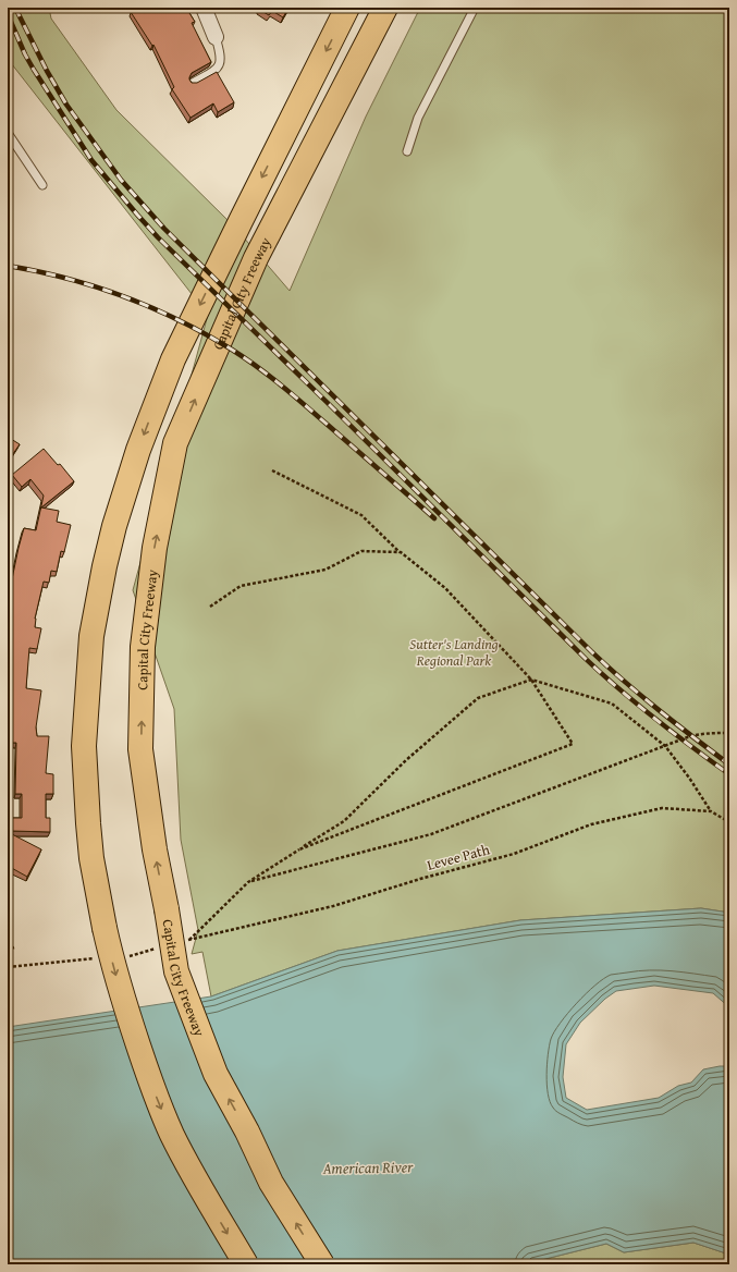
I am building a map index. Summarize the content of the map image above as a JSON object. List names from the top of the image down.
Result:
{
  "streets": {
    "highway": ["Capital City Freeway"],
    "path": ["Levee Path"]
  },
  "water": ["American River"],
  "parks": ["Sutter's Landing Regional Park"]
}
